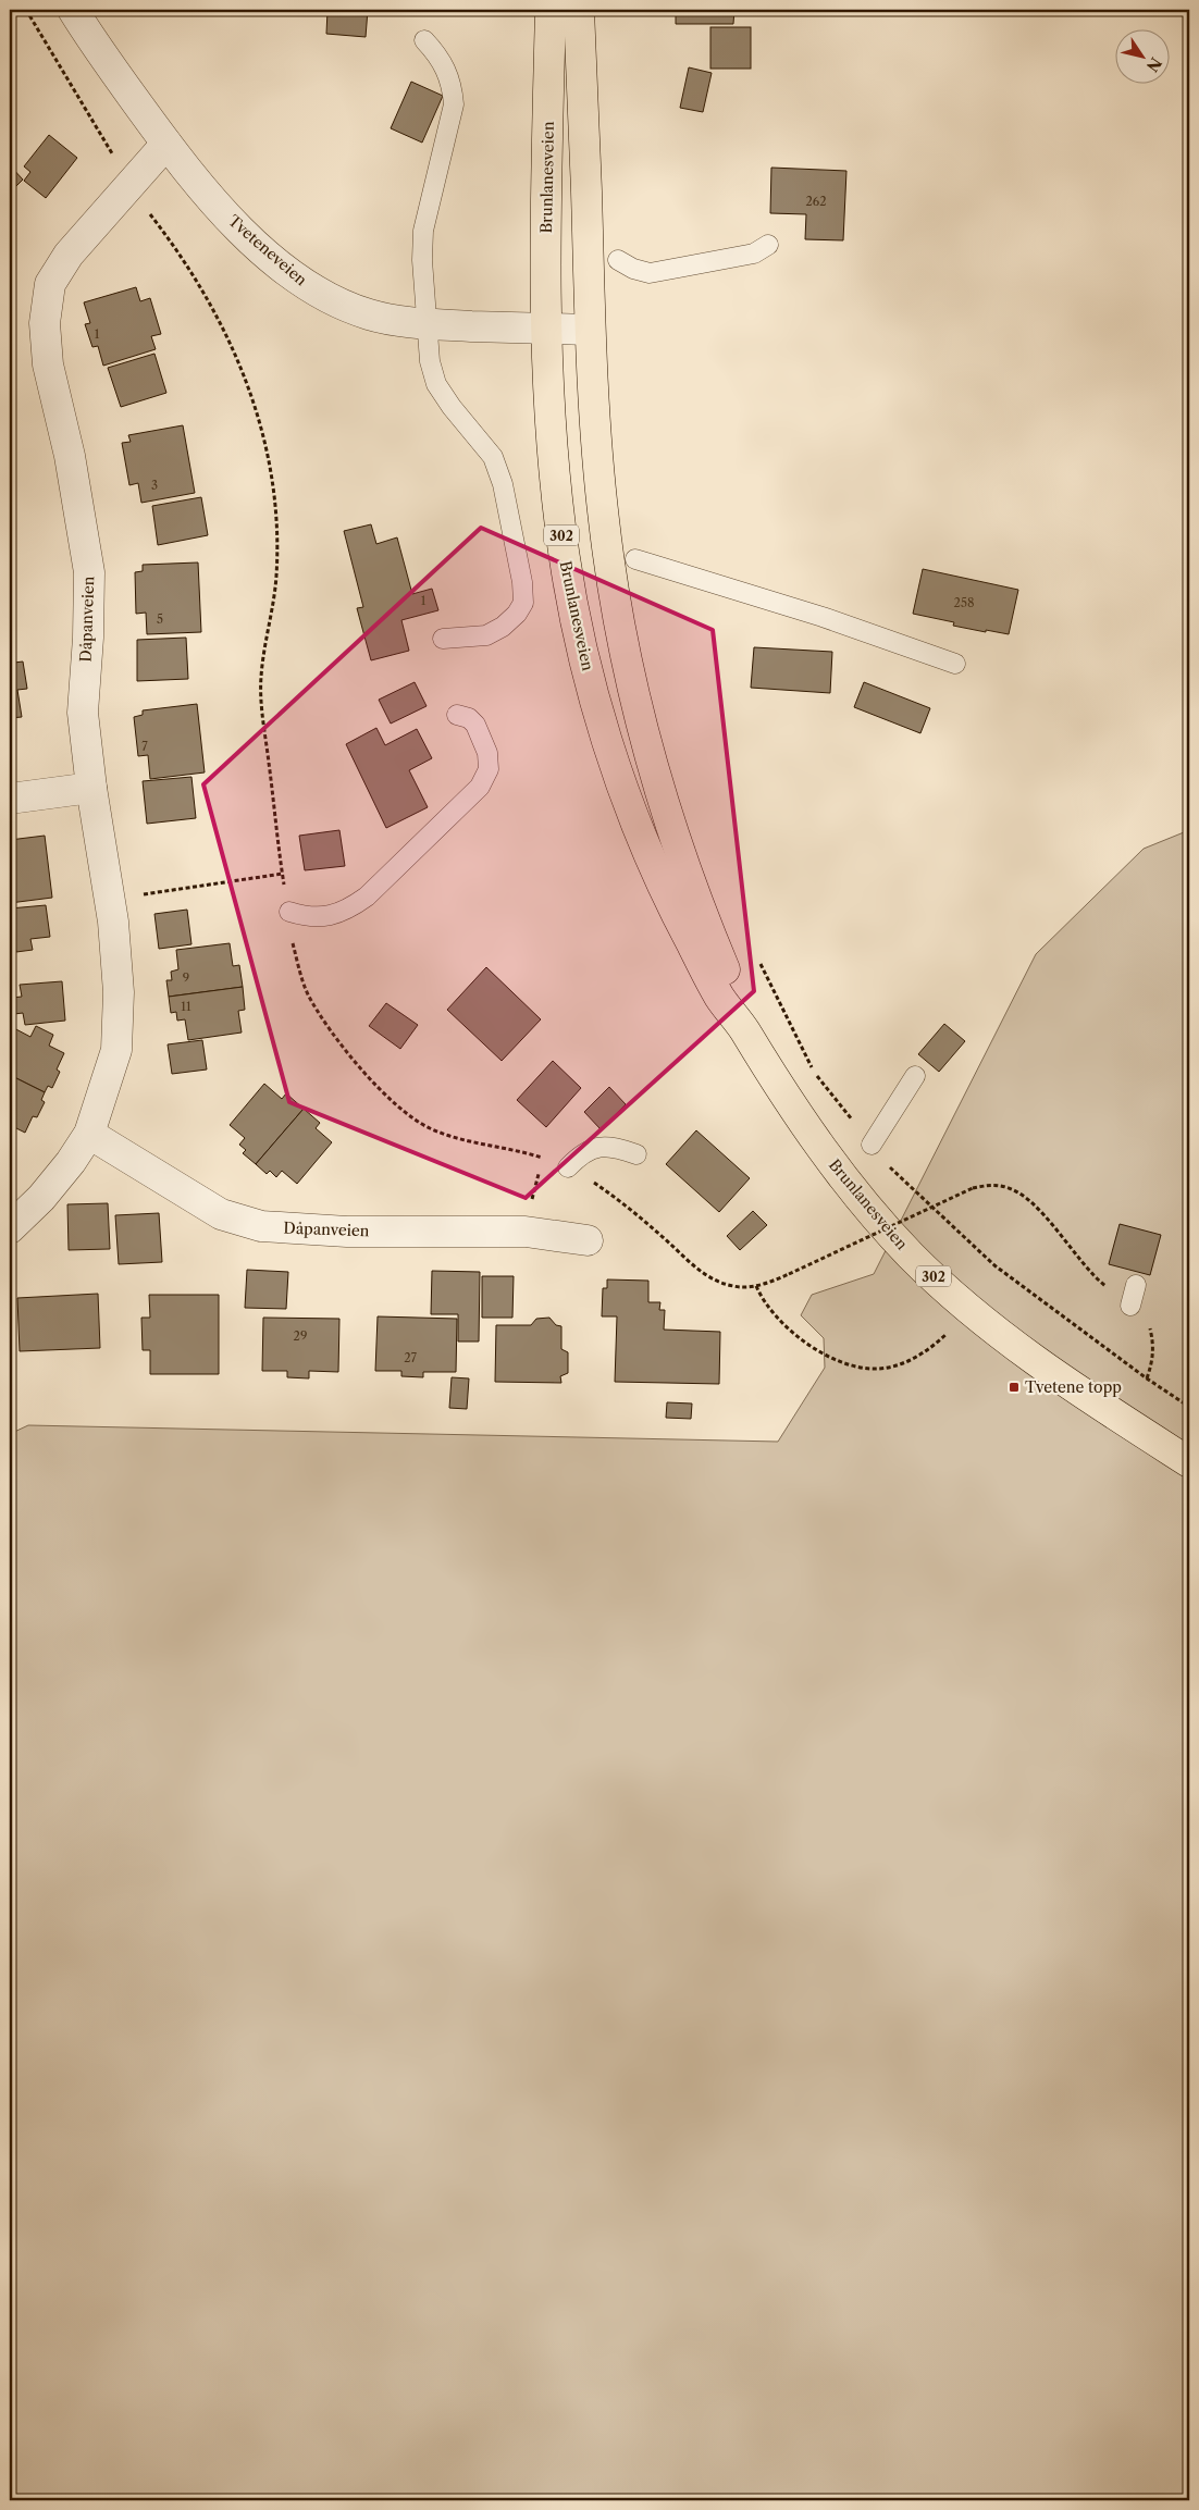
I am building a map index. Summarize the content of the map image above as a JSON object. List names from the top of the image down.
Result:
{
  "streets": {
    "main road": ["Brunlanesveien", "302"],
    "street": ["Tveteneveien", "Dåpanveien"]
  },
  "crossings": [
    ["Brunlanesveien", "Tveteneveien"],
    ["Tveteneveien", "Dåpanveien"]
  ],
  "places": {
    "transit": ["Tvetene topp"]
  },
  "house_numbers": [
    "262",
    "1",
    "3",
    "1",
    "258",
    "5",
    "7",
    "9",
    "11",
    "29",
    "27"
  ],
  "north": "bottom right"
}
